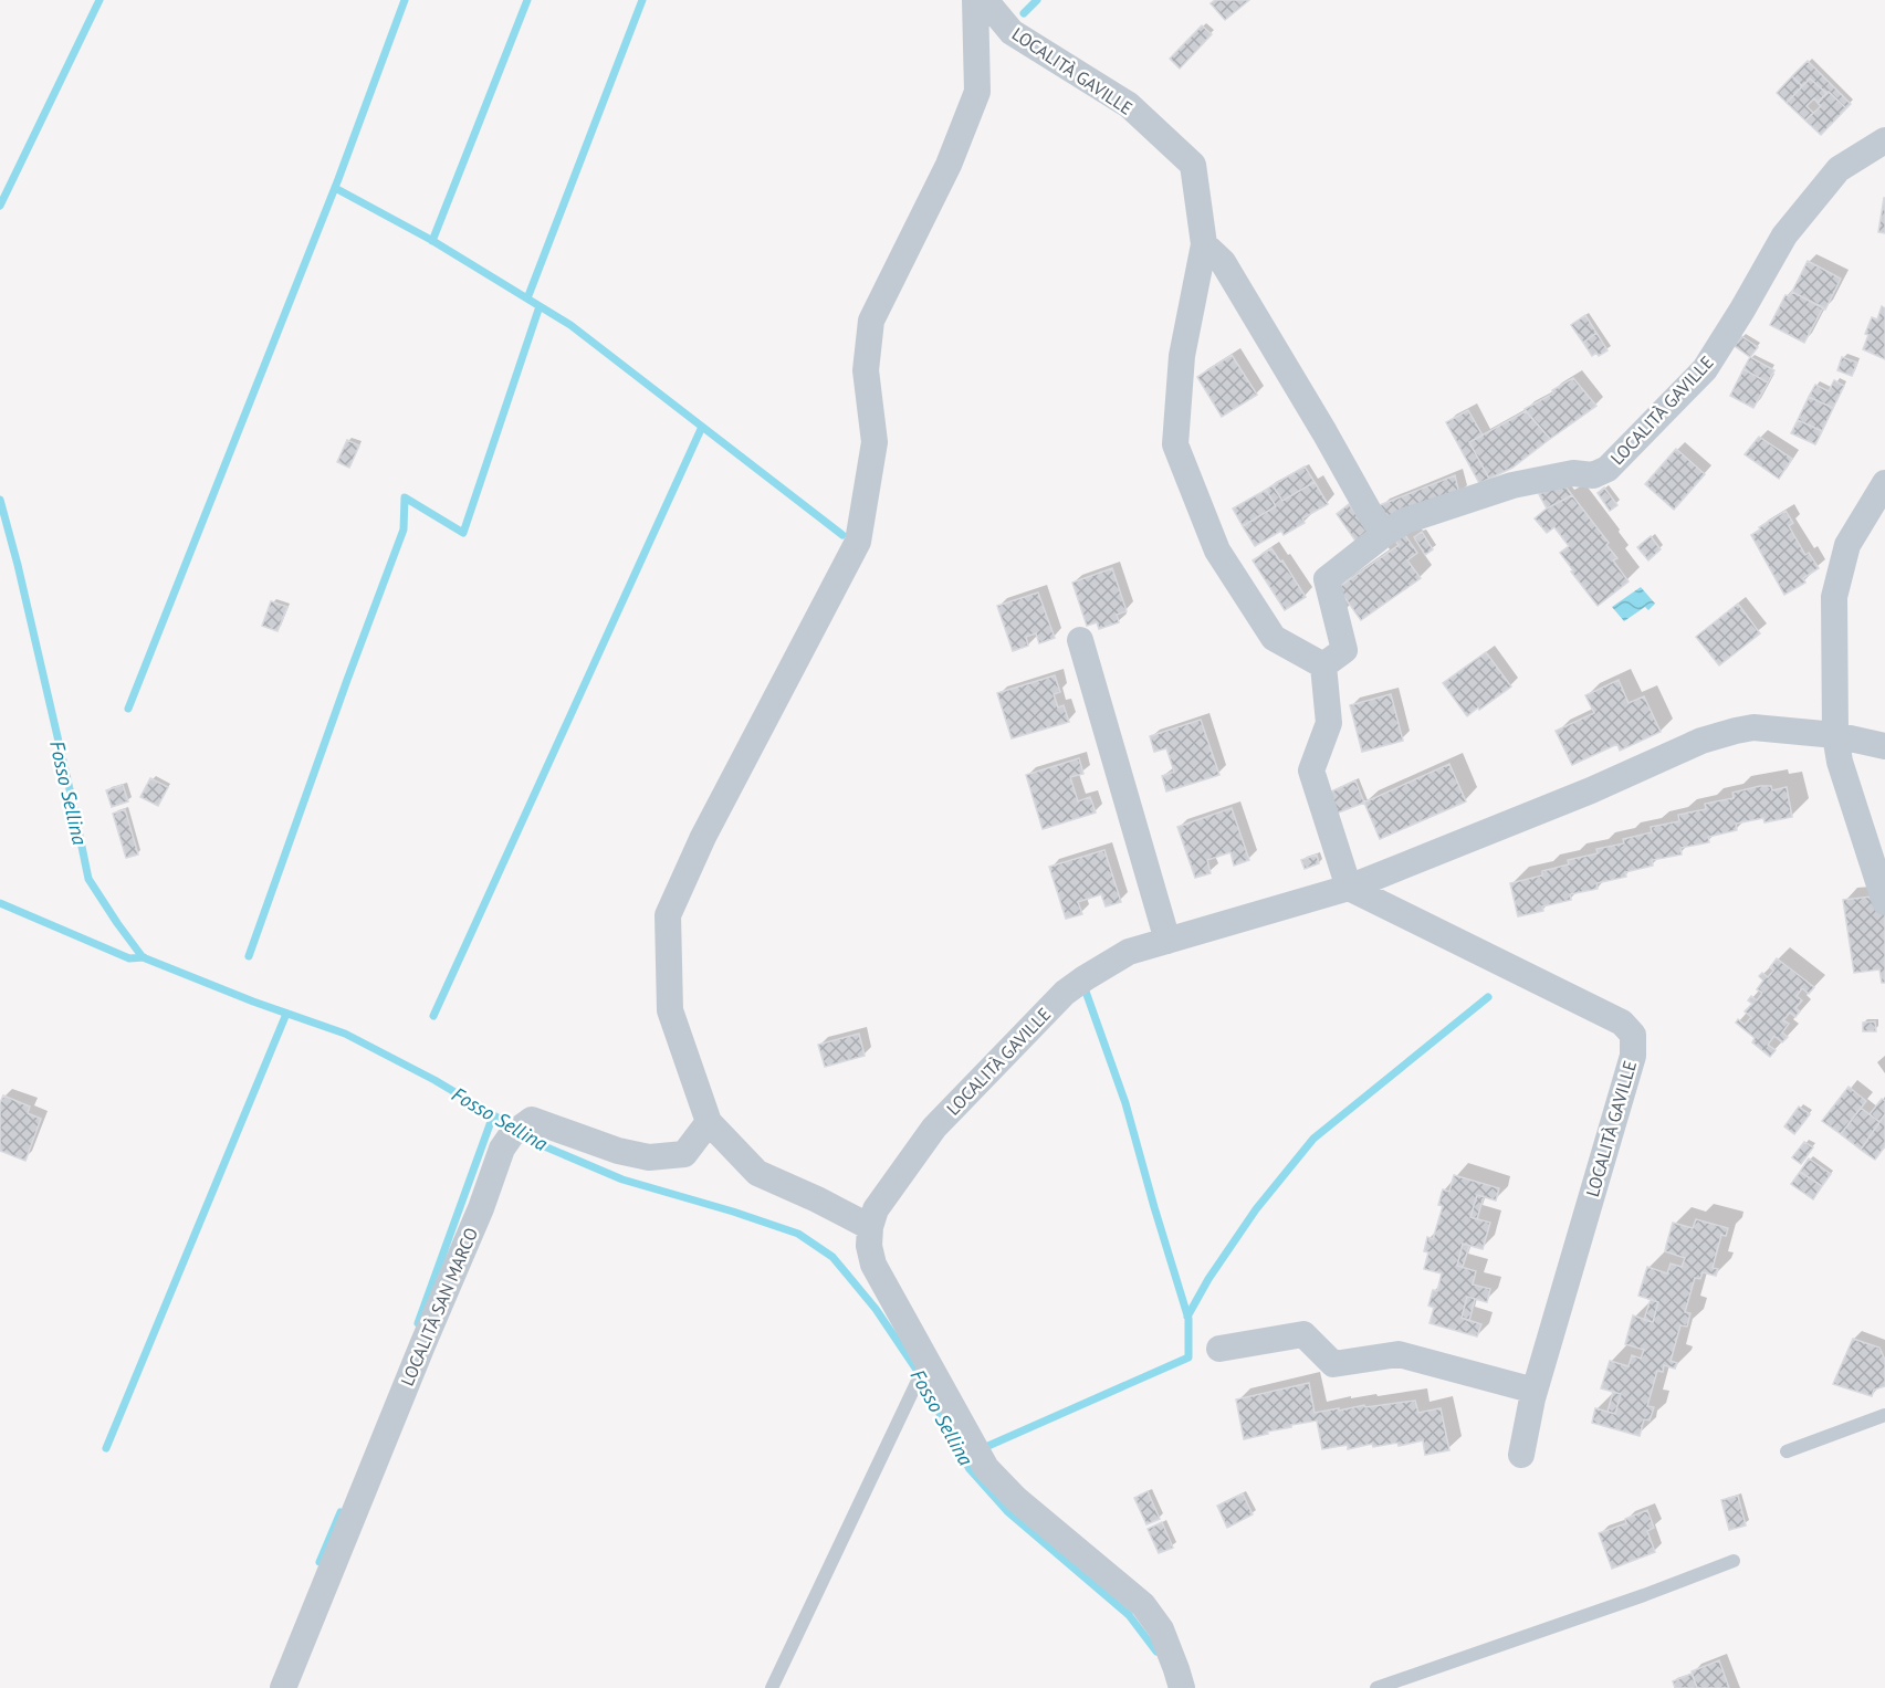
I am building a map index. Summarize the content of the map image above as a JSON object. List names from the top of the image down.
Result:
{
  "streets": {
    "street": ["LOCALITÀ GAVILLE", "LOCALITÀ SAN MARCO"]
  },
  "water": ["Fosso Sellina"]
}
